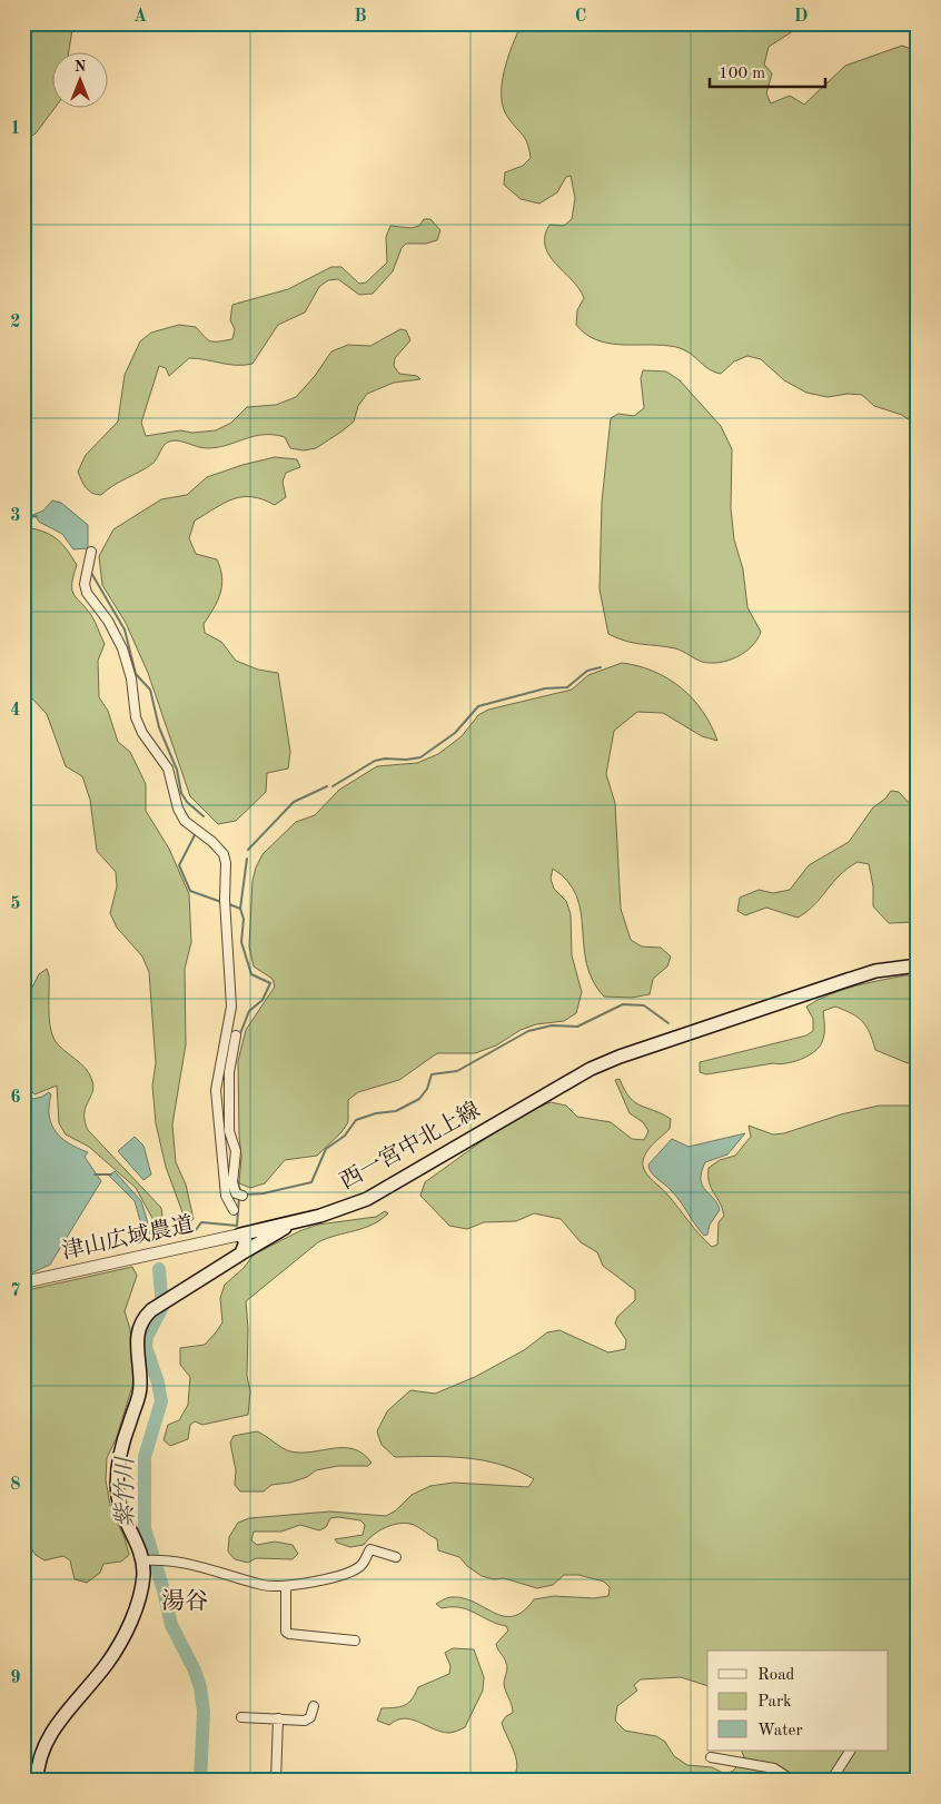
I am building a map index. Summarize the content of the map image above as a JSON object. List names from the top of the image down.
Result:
{
  "streets": {
    "main road": ["西一宮中北上線"],
    "street": ["津山広域農道"]
  },
  "crossings": [
    ["西一宮中北上線", "津山広域農道"]
  ],
  "districts": ["湯谷"],
  "water": ["紫竹川"],
  "legend": ["Road", "Park", "Water"],
  "scale_bar": "100 m",
  "north": "top",
  "grid": {
    "columns": [
      "A",
      "B",
      "C",
      "D"
    ],
    "rows": [
      "1",
      "2",
      "3",
      "4",
      "5",
      "6",
      "7",
      "8",
      "9"
    ]
  }
}
